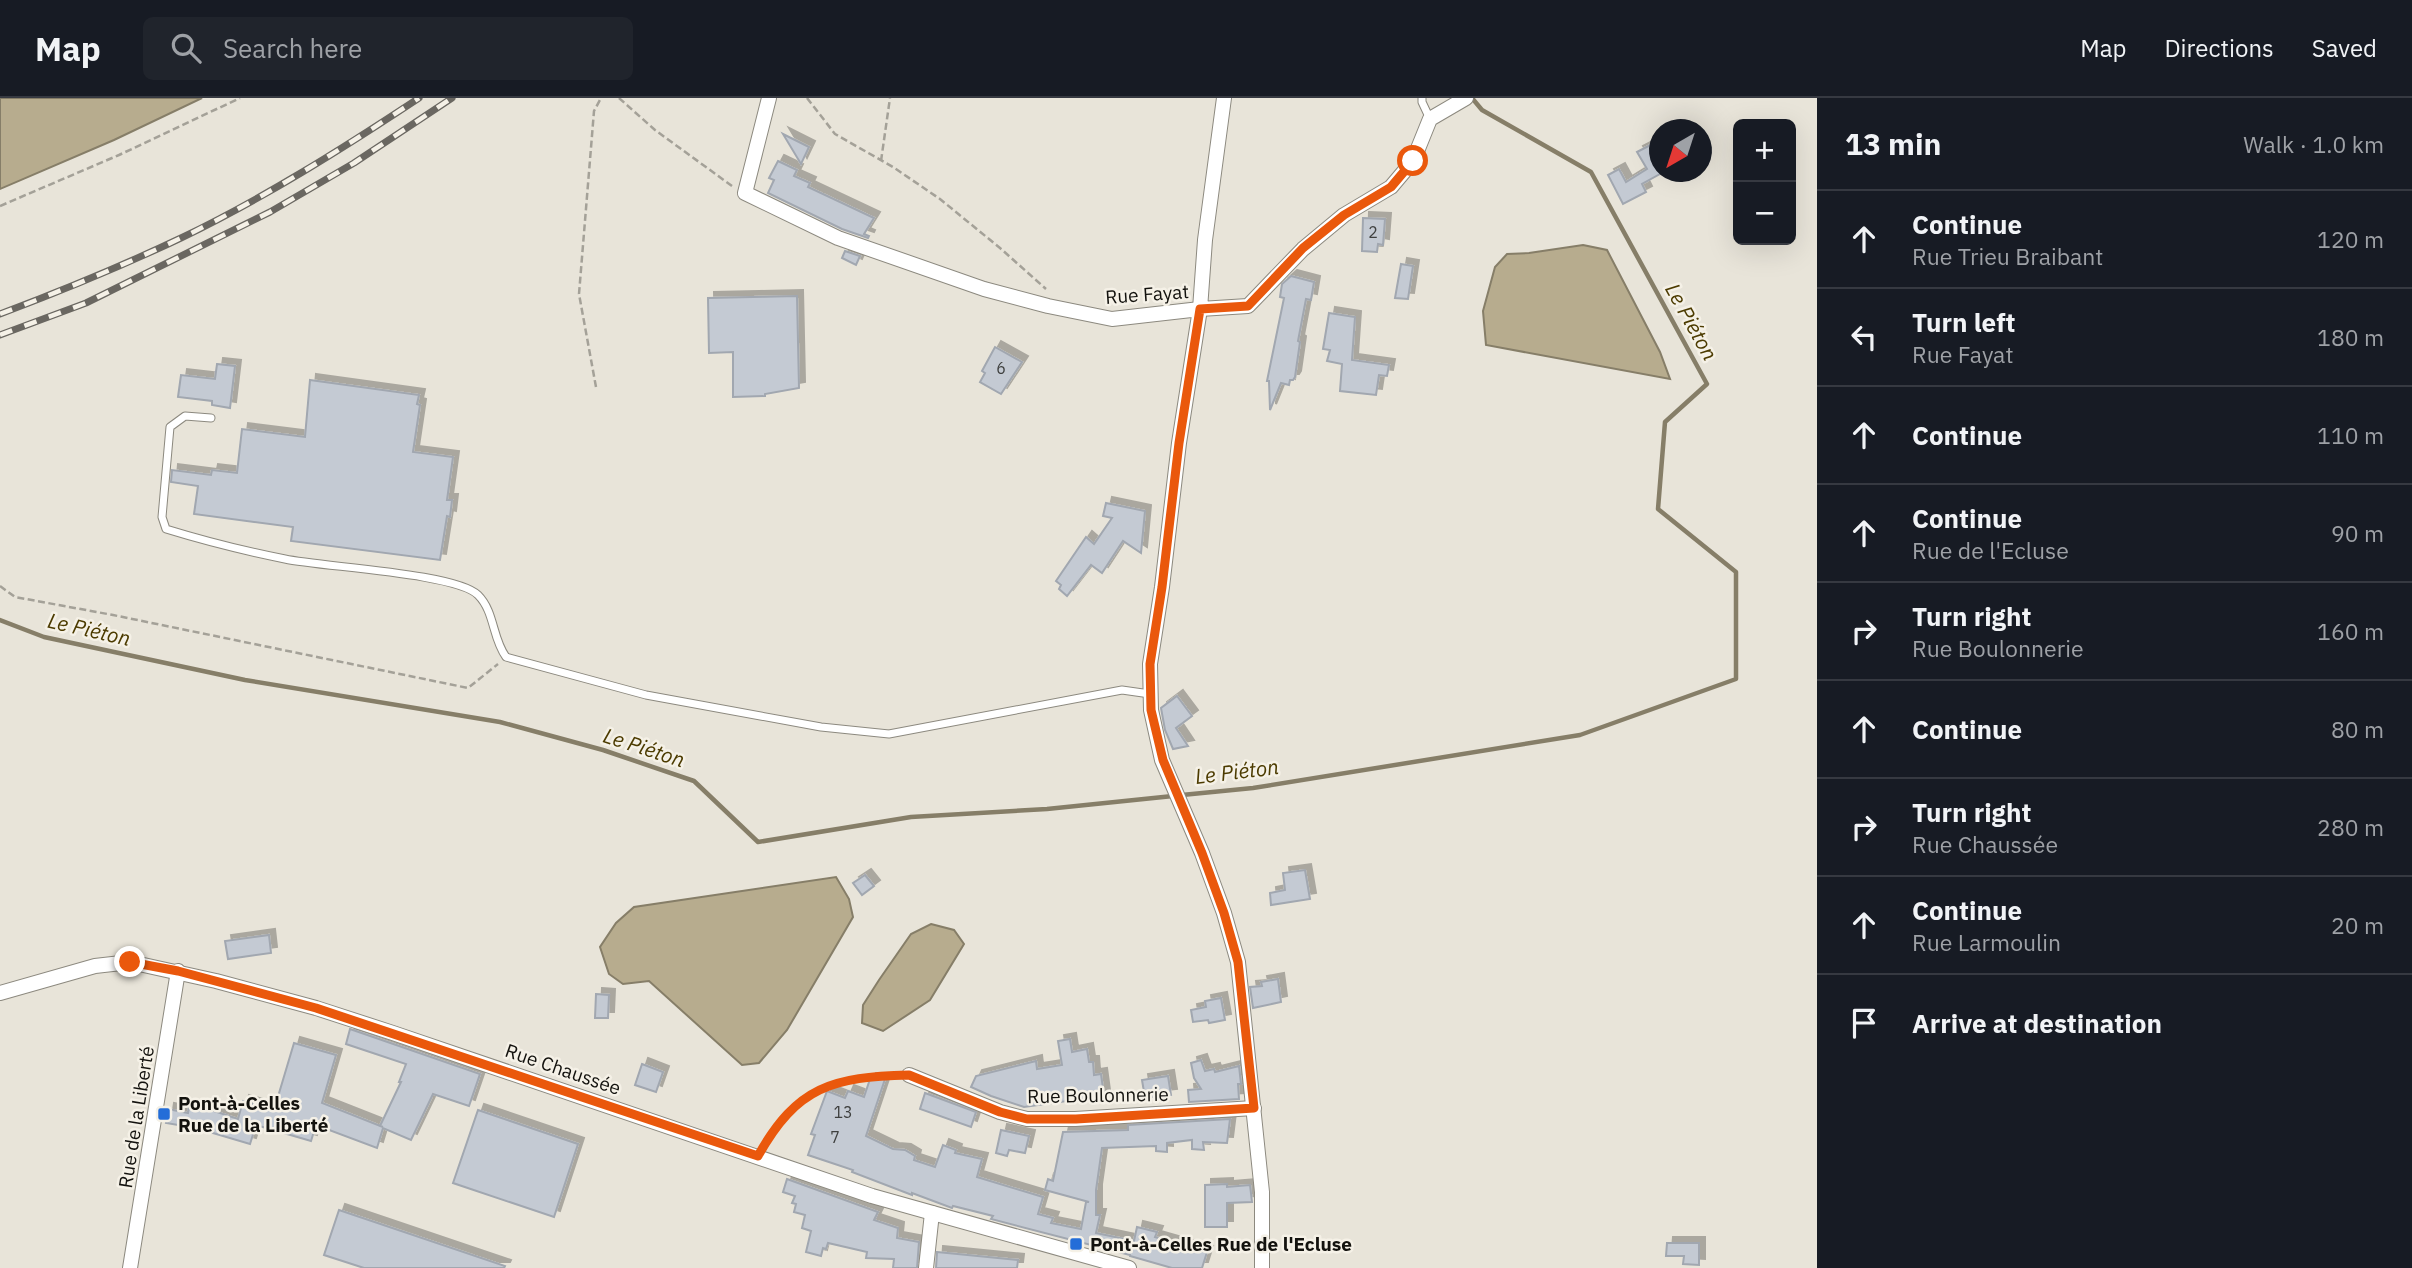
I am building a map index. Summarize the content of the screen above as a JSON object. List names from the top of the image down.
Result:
{
  "streets": {
    "street": [
      "Rue Fayat",
      "Rue Chaussée",
      "Rue Boulonnerie",
      "Rue de la Liberté"
    ]
  },
  "crossings": [
    ["Rue Fayat", "Rue Boulonnerie"],
    ["Rue Chaussée", "Rue de la Liberté"]
  ],
  "water": ["Le Piéton"],
  "places": {
    "transit": ["Pont-à-Celles Rue de la Liberté", "Pont-à-Celles Rue de l'Ecluse"]
  },
  "house_numbers": [
    "2",
    "6",
    "13",
    "7"
  ],
  "north": "bottom left",
  "page": {
    "header": "Map",
    "search": "Search here",
    "nav": ["Map", "Directions", "Saved"],
    "heading": ["13 min", "Walk · 1.0 km"],
    "map_buttons": ["+", "−"],
    "list": [
      ["Continue", "Rue Trieu Braibant", "120 m"],
      ["Turn left", "Rue Fayat", "180 m"],
      ["Continue", "110 m"],
      ["Continue", "Rue de l'Ecluse", "90 m"],
      ["Turn right", "Rue Boulonnerie", "160 m"],
      ["Continue", "80 m"],
      ["Turn right", "Rue Chaussée", "280 m"],
      ["Continue", "Rue Larmoulin", "20 m"],
      "Arrive at destination"
    ]
  }
}
